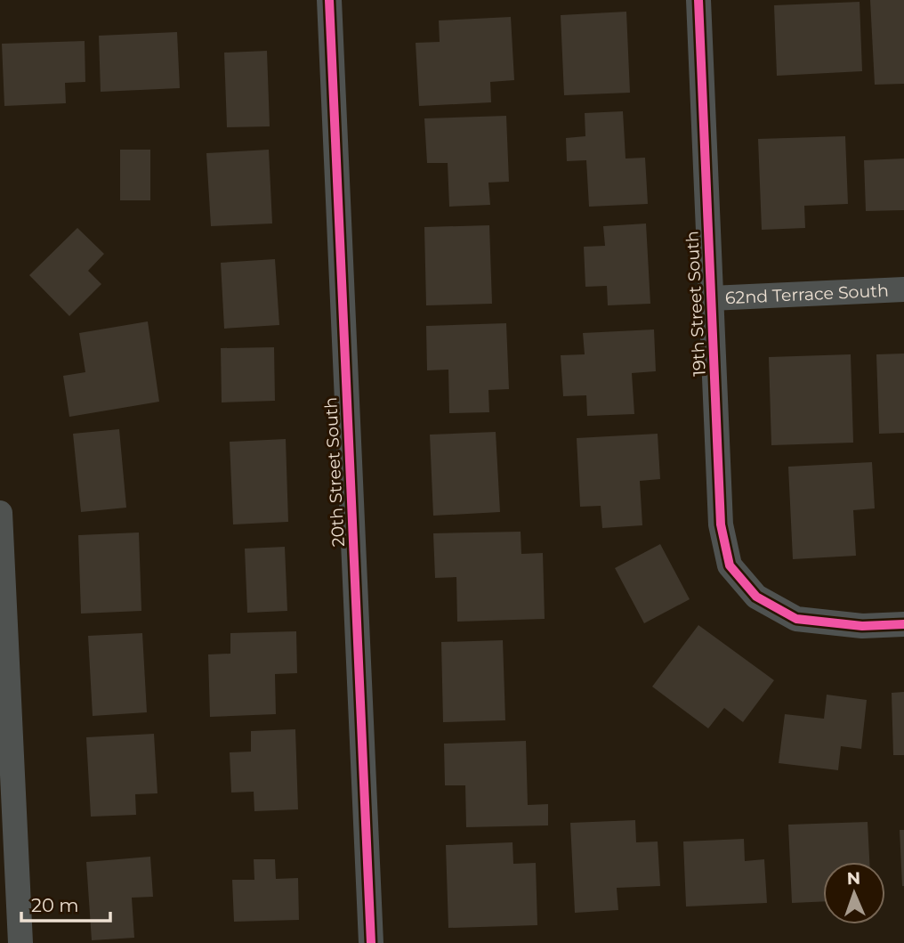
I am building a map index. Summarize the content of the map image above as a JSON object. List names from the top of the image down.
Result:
{
  "streets": {
    "street": ["62nd Terrace South", "19th Street South", "20th Street South"]
  },
  "crossings": [
    ["62nd Terrace South", "19th Street South"]
  ],
  "scale_bar": "20 m",
  "north": "top"
}
